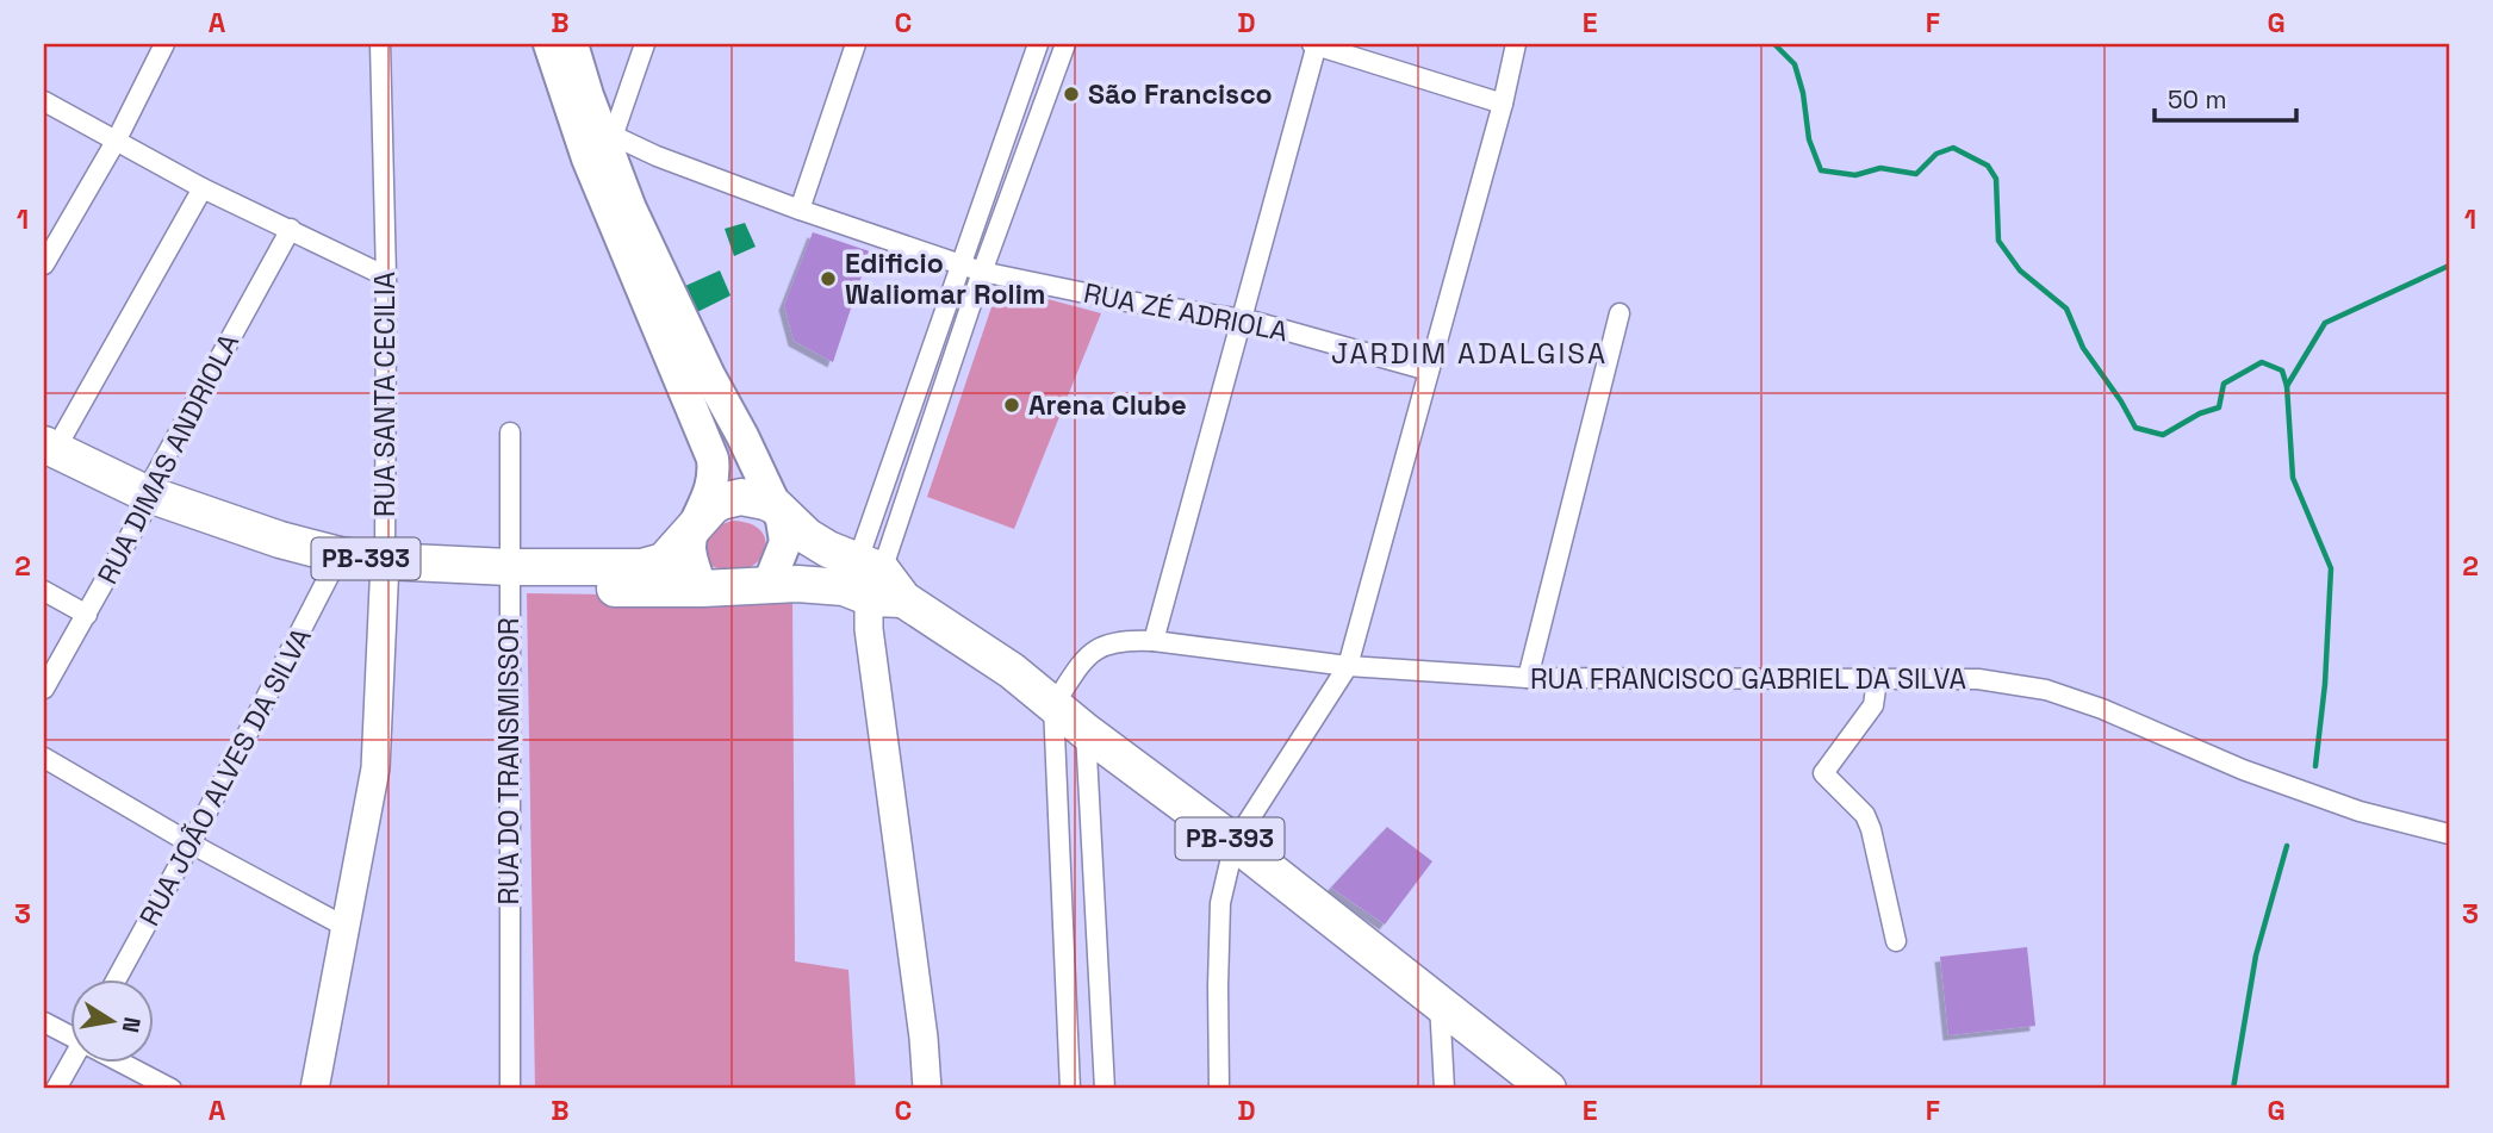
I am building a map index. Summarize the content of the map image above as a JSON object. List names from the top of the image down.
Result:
{
  "streets": {
    "highway": ["PB-393"],
    "street": [
      "RUA ZÉ ADRIOLA",
      "RUA SANTA CECILIA",
      "RUA DIMAS ANDRIOLA",
      "RUA FRANCISCO GABRIEL DA SILVA",
      "RUA DO TRANSMISSOR",
      "RUA JOÃO ALVES DA SILVA"
    ]
  },
  "crossings": [
    ["RUA SANTA CECILIA", "PB-393"],
    ["RUA DIMAS ANDRIOLA", "PB-393"],
    ["PB-393", "RUA FRANCISCO GABRIEL DA SILVA"],
    ["PB-393", "RUA DO TRANSMISSOR"],
    ["PB-393", "RUA JOÃO ALVES DA SILVA"]
  ],
  "districts": ["JARDIM ADALGISA"],
  "places": ["São Francisco", "Edificio Waliomar Rolim", "Arena Clube"],
  "scale_bar": "50 m",
  "north": "right",
  "grid": {
    "columns": [
      "A",
      "B",
      "C",
      "D",
      "E",
      "F",
      "G"
    ],
    "rows": ["1", "2", "3"]
  }
}
